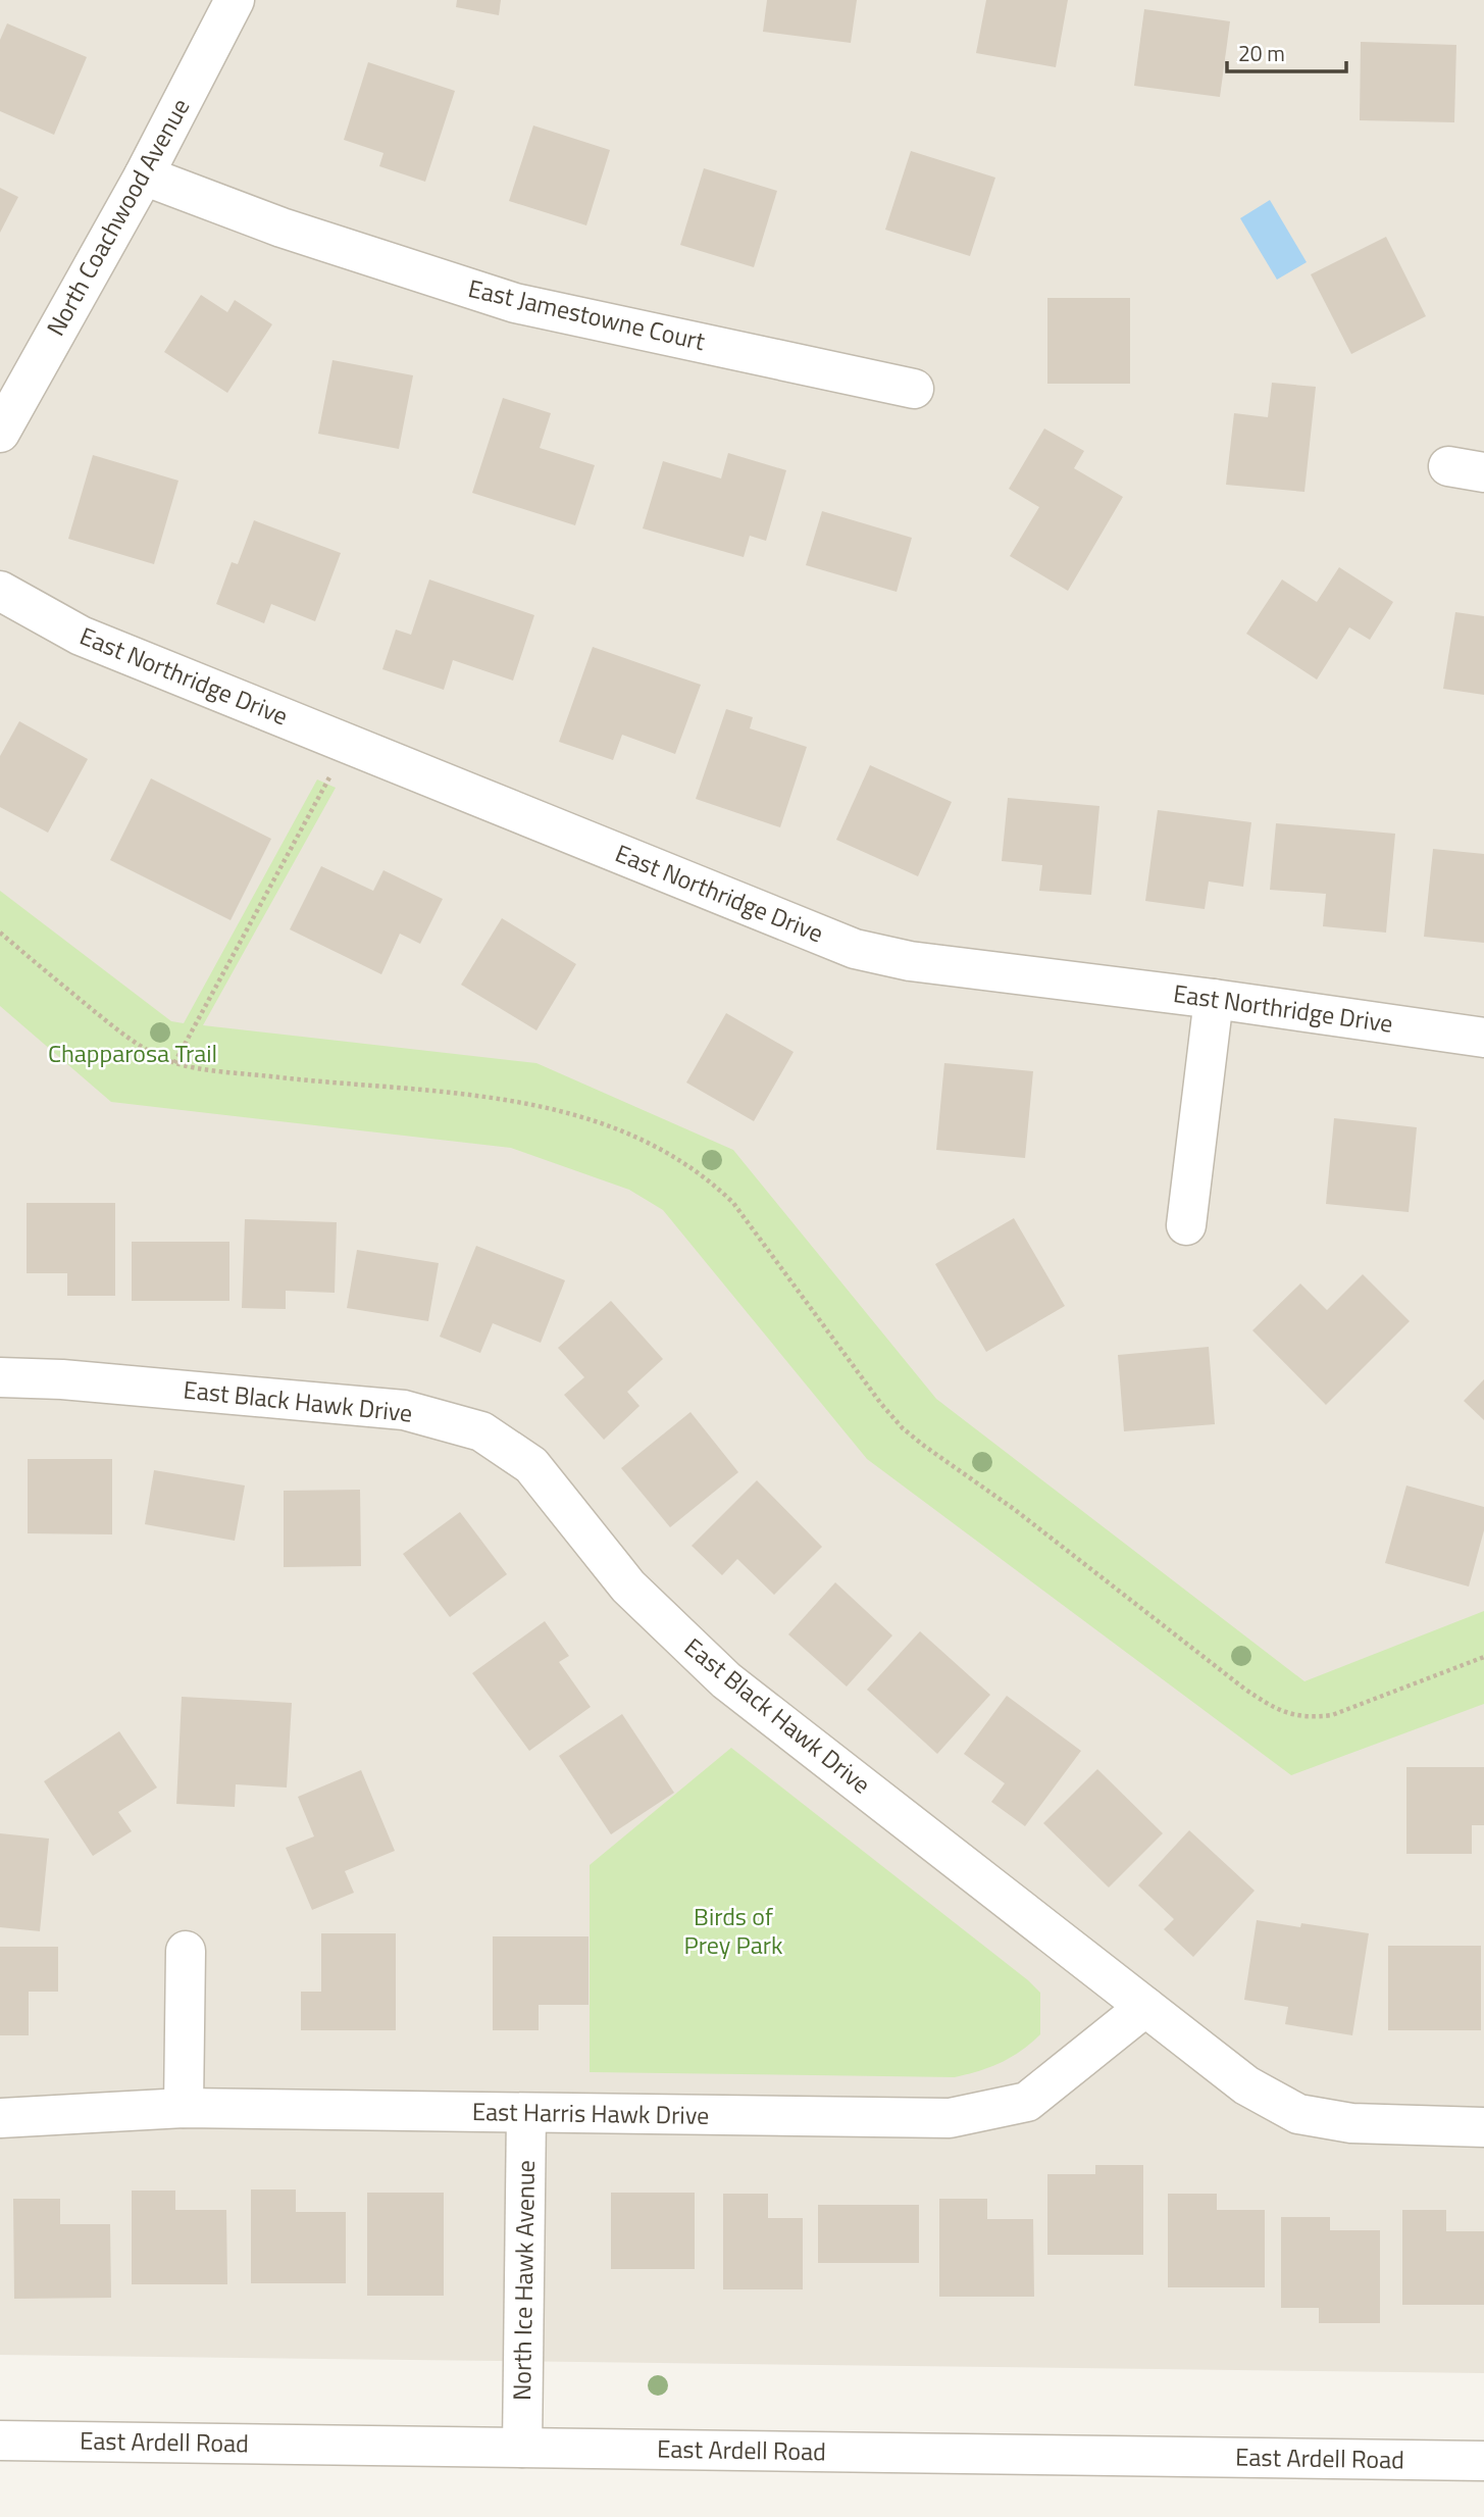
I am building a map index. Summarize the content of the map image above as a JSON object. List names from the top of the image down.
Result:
{
  "streets": {
    "street": [
      "North Coachwood Avenue",
      "East Jamestowne Court",
      "East Northridge Drive",
      "East Black Hawk Drive",
      "East Harris Hawk Drive",
      "North Ice Hawk Avenue",
      "East Ardell Road"
    ]
  },
  "crossings": [
    ["North Coachwood Avenue", "East Jamestowne Court"],
    ["East Black Hawk Drive", "East Harris Hawk Drive"],
    ["East Harris Hawk Drive", "North Ice Hawk Avenue"],
    ["North Ice Hawk Avenue", "East Ardell Road"]
  ],
  "parks": ["Chapparosa Trail", "Birds of Prey Park"],
  "scale_bar": "20 m"
}
